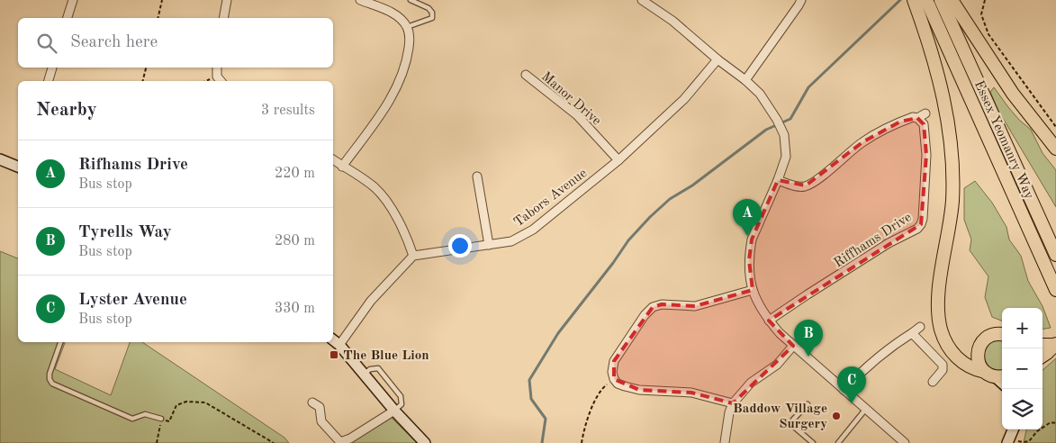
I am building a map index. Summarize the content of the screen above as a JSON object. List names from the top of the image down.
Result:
{
  "streets": {
    "main road": ["Essex Yeomanry Way"],
    "street": ["Manor Drive", "Tabors Avenue", "Riffhams Drive"]
  },
  "crossings": [
    ["Manor Drive", "Tabors Avenue"]
  ],
  "places": {
    "transit": ["The Blue Lion"],
    "other": ["Baddow Village Surgery"]
  },
  "page": {
    "search": "Search here",
    "heading": ["Nearby", "3 results"],
    "list": [
      {
        "mark": "A",
        "name": "Rifhams Drive",
        "note": "Bus stop",
        "value": "220 m"
      },
      {
        "mark": "B",
        "name": "Tyrells Way",
        "note": "Bus stop",
        "value": "280 m"
      },
      {
        "mark": "C",
        "name": "Lyster Avenue",
        "note": "Bus stop",
        "value": "330 m"
      }
    ],
    "pins": ["A", "B", "C"],
    "map_buttons": ["+", "−"]
  }
}
